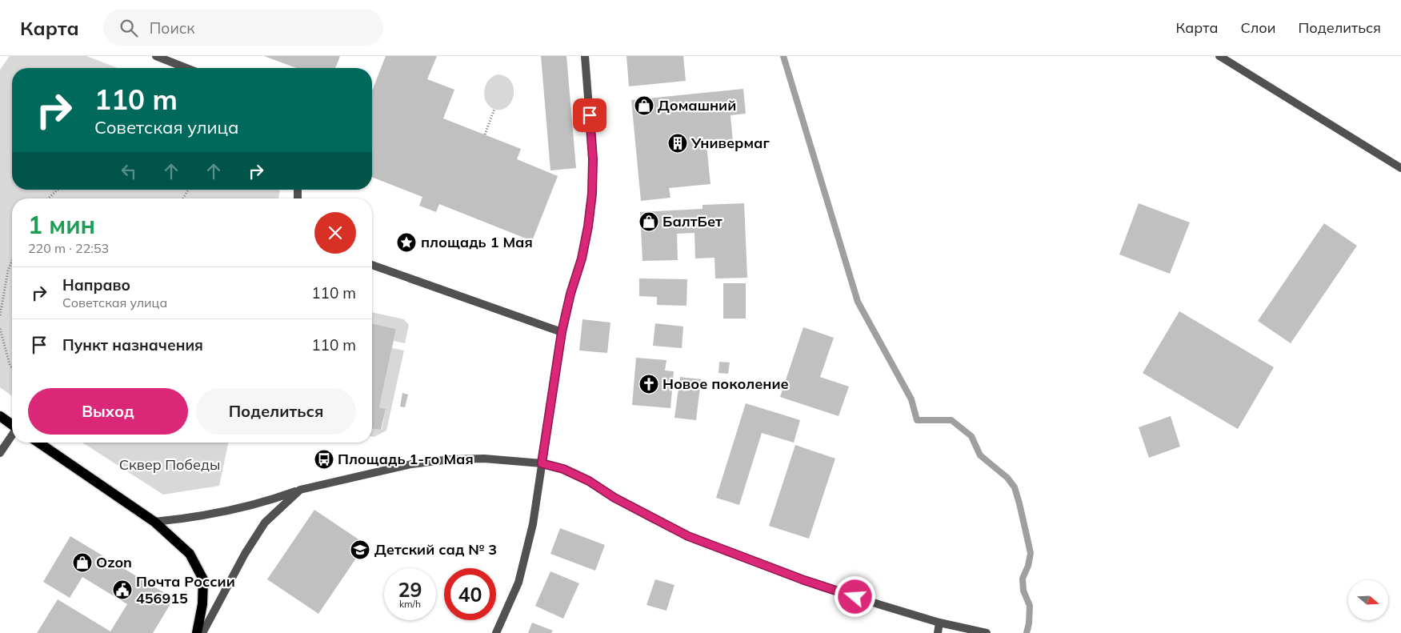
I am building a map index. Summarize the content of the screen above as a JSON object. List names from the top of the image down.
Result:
{
  "parks": ["Сквер Победы"],
  "places": {
    "shop": ["Домашний", "БалтБет", "Ozon"],
    "building": ["Универмаг"],
    "place": ["площадь 1 Мая"],
    "church": ["Новое поколение"],
    "bus stop": ["Площадь 1-го Мая"],
    "school or university": ["Детский сад № 3"],
    "public building": ["Почта России 456915"]
  },
  "north": "right",
  "page": {
    "header": "Карта",
    "search": "Поиск",
    "nav": ["Карта", "Слои", "Поделиться"],
    "turn": ["110 m", "Советская улица"],
    "heading": ["1 мин", "220 m · 22:53"],
    "list": [
      {
        "name": "Направо",
        "note": "Советская улица",
        "value": "110 m"
      },
      {
        "name": "Пункт назначения",
        "value": "110 m"
      }
    ],
    "buttons": ["Выход", "Поделиться"],
    "speed": "29 km/h",
    "limit": "40"
  }
}
